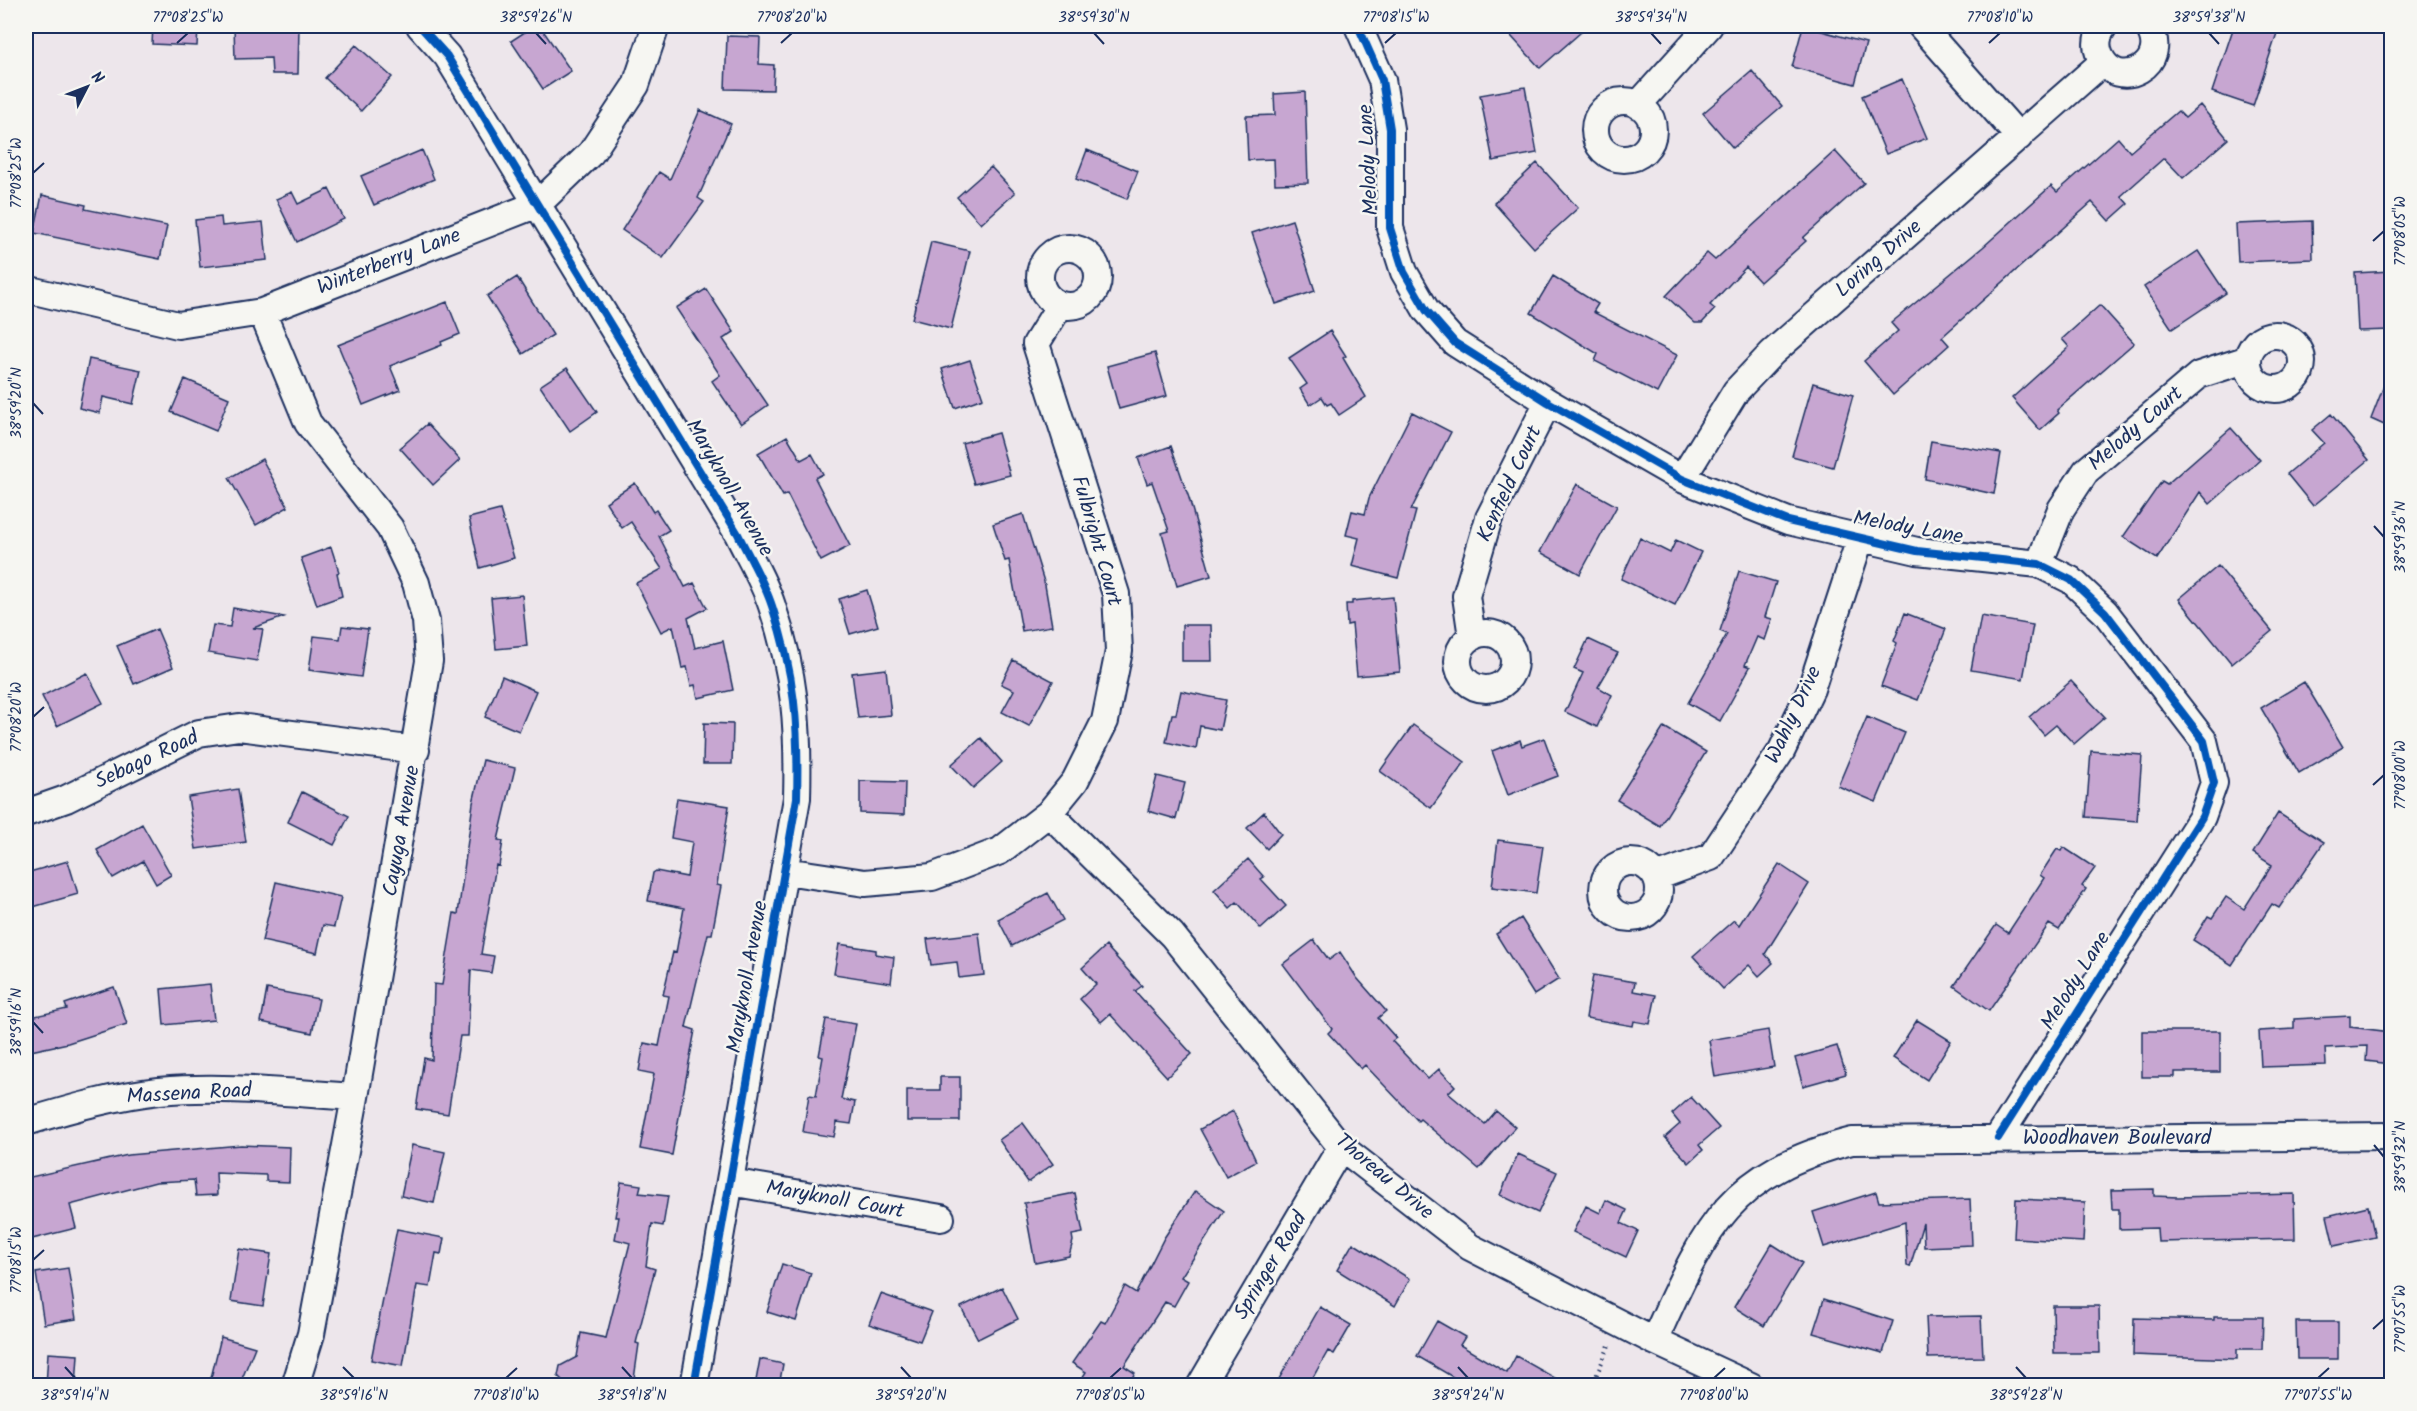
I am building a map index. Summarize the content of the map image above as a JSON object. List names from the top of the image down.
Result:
{
  "streets": {
    "street": [
      "Melody Lane",
      "Loring Drive",
      "Winterberry Lane",
      "Melody Court",
      "Kenfield Court",
      "Maryknoll Avenue",
      "Fulbright Court",
      "Wahly Drive",
      "Sebago Road",
      "Cayuga Avenue",
      "Massena Road",
      "Woodhaven Boulevard",
      "Thoreau Drive",
      "Maryknoll Court",
      "Springer Road"
    ]
  },
  "crossings": [
    ["Melody Lane", "Loring Drive"],
    ["Melody Lane", "Melody Court"],
    ["Melody Lane", "Kenfield Court"],
    ["Melody Lane", "Wahly Drive"],
    ["Melody Lane", "Woodhaven Boulevard"],
    ["Winterberry Lane", "Maryknoll Avenue"],
    ["Winterberry Lane", "Cayuga Avenue"],
    ["Maryknoll Avenue", "Fulbright Court"],
    ["Maryknoll Avenue", "Maryknoll Court"],
    ["Fulbright Court", "Thoreau Drive"],
    ["Sebago Road", "Cayuga Avenue"],
    ["Cayuga Avenue", "Massena Road"],
    ["Woodhaven Boulevard", "Thoreau Drive"],
    ["Thoreau Drive", "Springer Road"]
  ],
  "north": "top right",
  "coordinates": [
    "77°08'25\"W",
    "38°59'26\"N",
    "77°08'20\"W",
    "38°59'30\"N",
    "77°08'15\"W",
    "38°59'34\"N",
    "77°08'10\"W",
    "38°59'38\"N",
    "77°08'05\"W",
    "38°59'20\"N",
    "38°59'36\"N",
    "77°08'00\"W",
    "38°59'16\"N",
    "38°59'32\"N",
    "77°07'55\"W",
    "38°59'14\"N",
    "38°59'18\"N",
    "38°59'24\"N",
    "38°59'28\"N"
  ]
}
